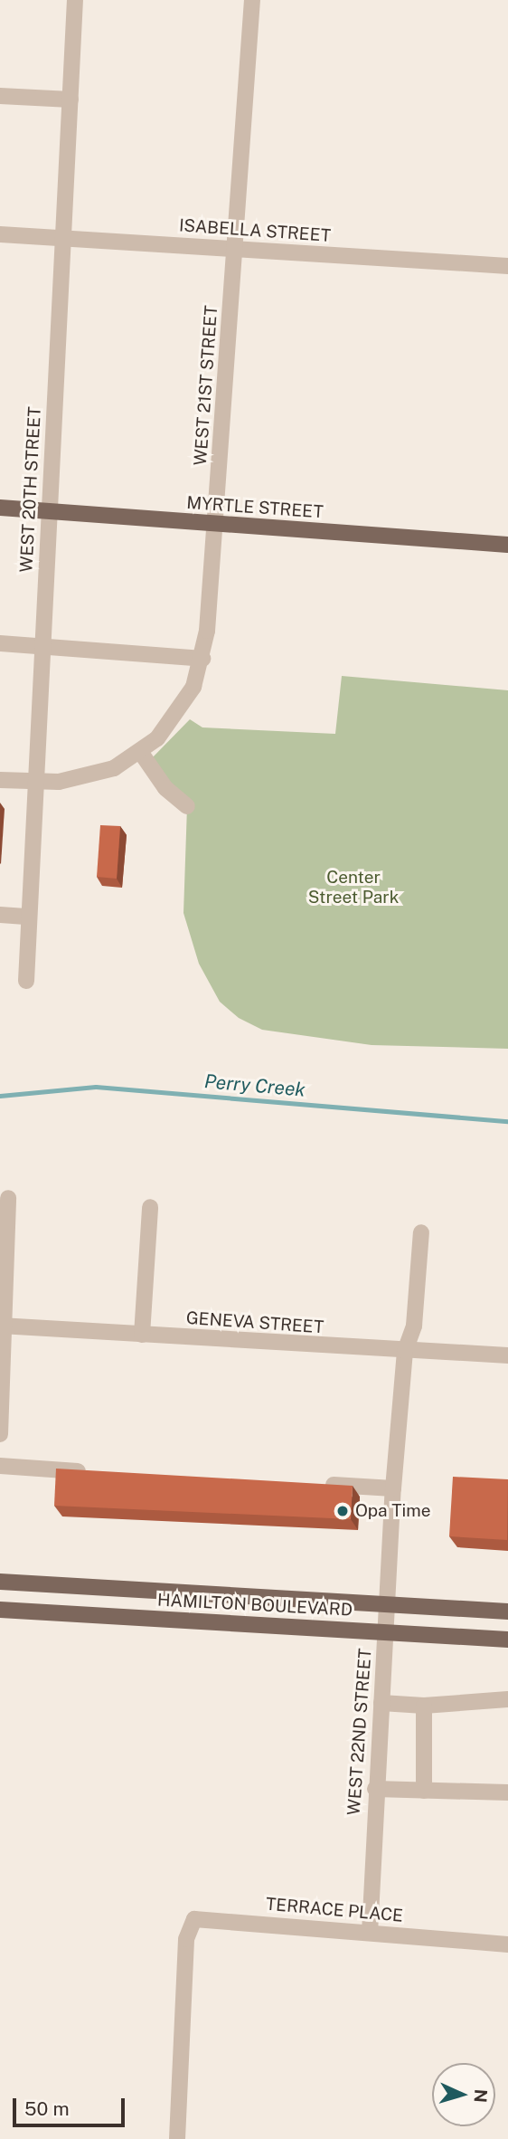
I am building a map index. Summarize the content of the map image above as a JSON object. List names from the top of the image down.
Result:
{
  "streets": {
    "main road": ["MYRTLE STREET", "HAMILTON BOULEVARD"],
    "street": [
      "ISABELLA STREET",
      "WEST 21ST STREET",
      "WEST 20TH STREET",
      "GENEVA STREET",
      "WEST 22ND STREET",
      "TERRACE PLACE"
    ]
  },
  "crossings": [
    ["ISABELLA STREET", "WEST 21ST STREET"],
    ["ISABELLA STREET", "WEST 20TH STREET"],
    ["WEST 21ST STREET", "MYRTLE STREET"],
    ["WEST 20TH STREET", "MYRTLE STREET"],
    ["GENEVA STREET", "WEST 22ND STREET"],
    ["HAMILTON BOULEVARD", "WEST 22ND STREET"],
    ["WEST 22ND STREET", "TERRACE PLACE"]
  ],
  "water": ["Perry Creek"],
  "parks": ["Center Street Park"],
  "places": ["Opa Time"],
  "scale_bar": "50 m",
  "north": "right"
}
